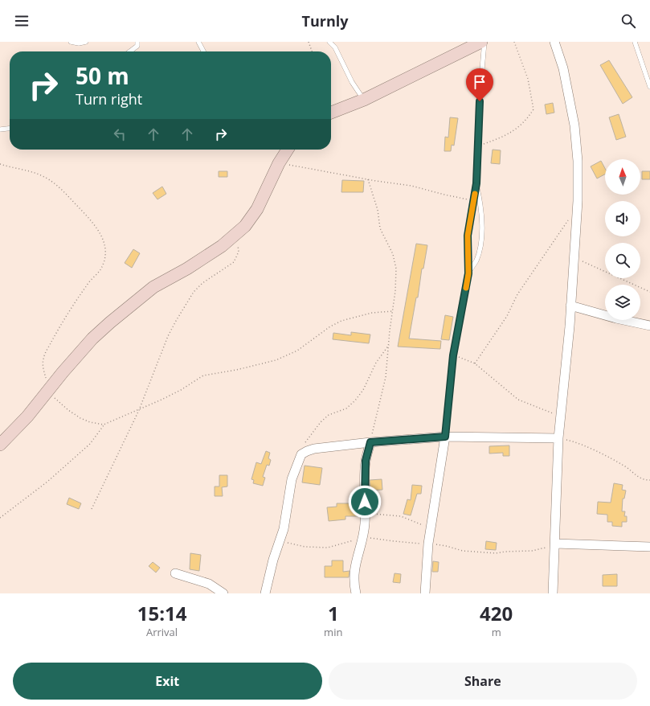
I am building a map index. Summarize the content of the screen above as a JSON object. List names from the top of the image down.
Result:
{
  "north": "top",
  "page": {
    "header": "Turnly",
    "turn": ["50 m", "Turn right"],
    "eta": [
      "15:14",
      "Arrival",
      "1",
      "min",
      "420",
      "m"
    ],
    "buttons": ["Exit", "Share"]
  }
}
